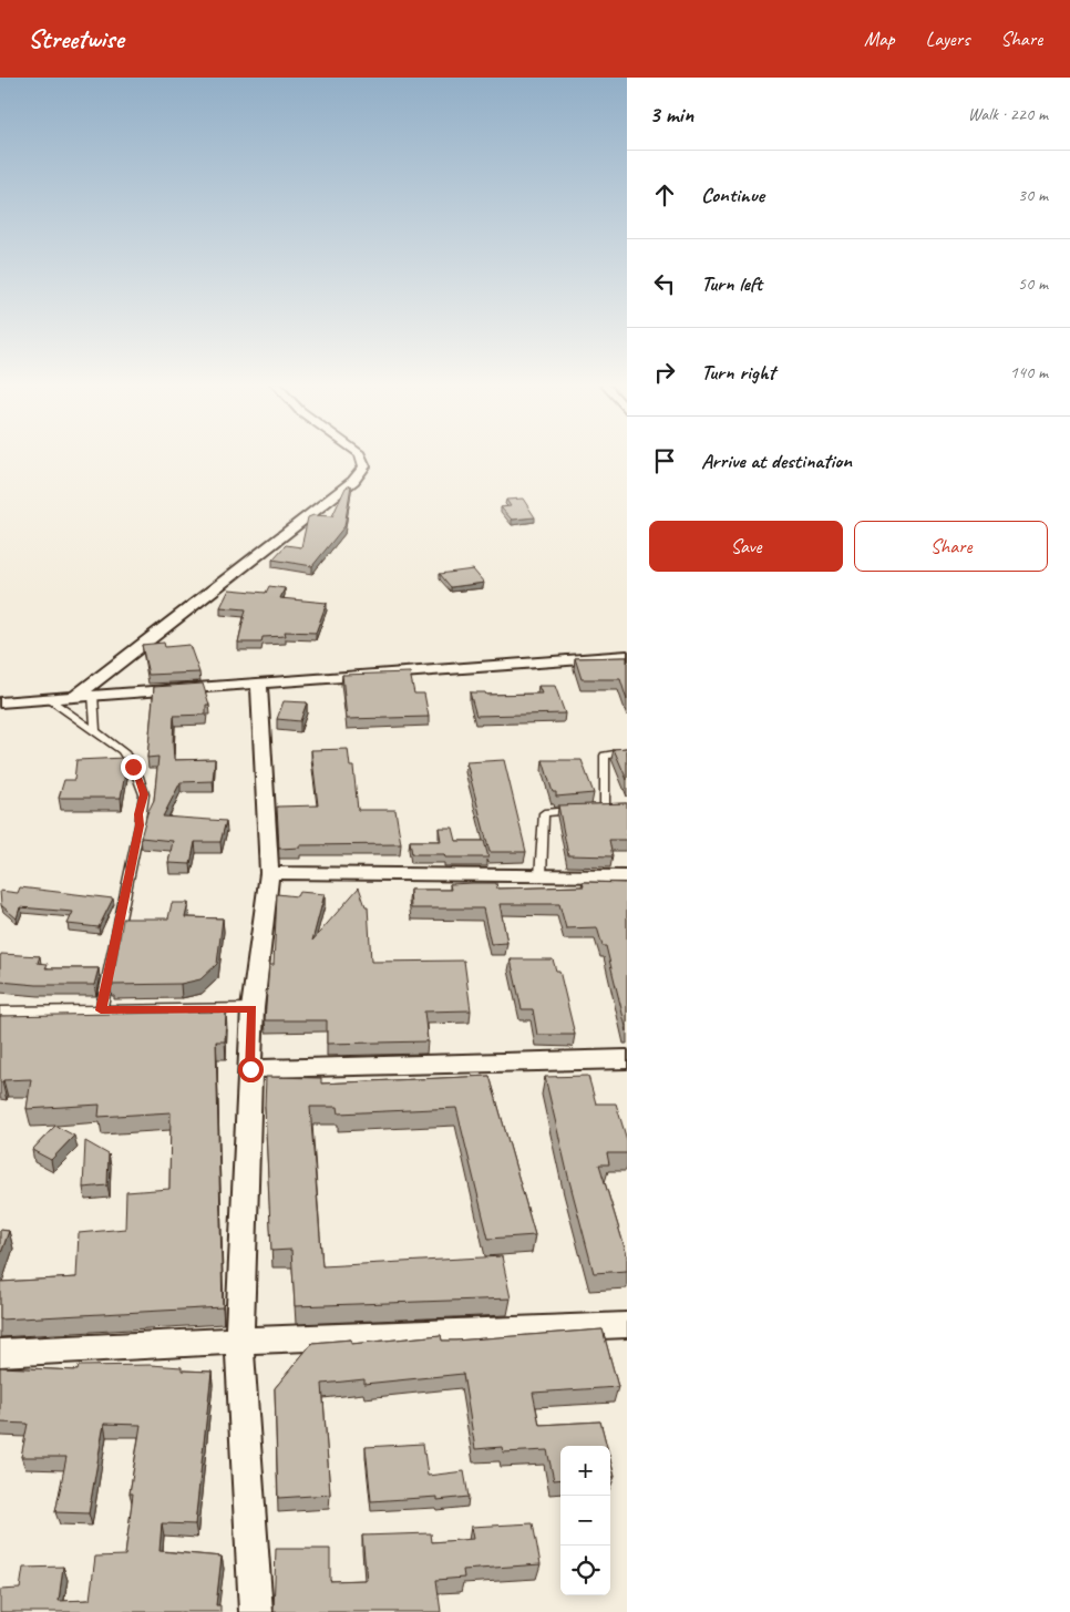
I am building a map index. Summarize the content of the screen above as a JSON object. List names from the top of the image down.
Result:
{
  "page": {
    "header": "Streetwise",
    "nav": ["Map", "Layers", "Share"],
    "heading": ["3 min", "Walk · 220 m"],
    "list": [
      ["Continue", "30 m"],
      ["Turn left", "50 m"],
      ["Turn right", "140 m"],
      "Arrive at destination"
    ],
    "buttons": ["Save", "Share"],
    "map_buttons": ["+", "−"]
  }
}
